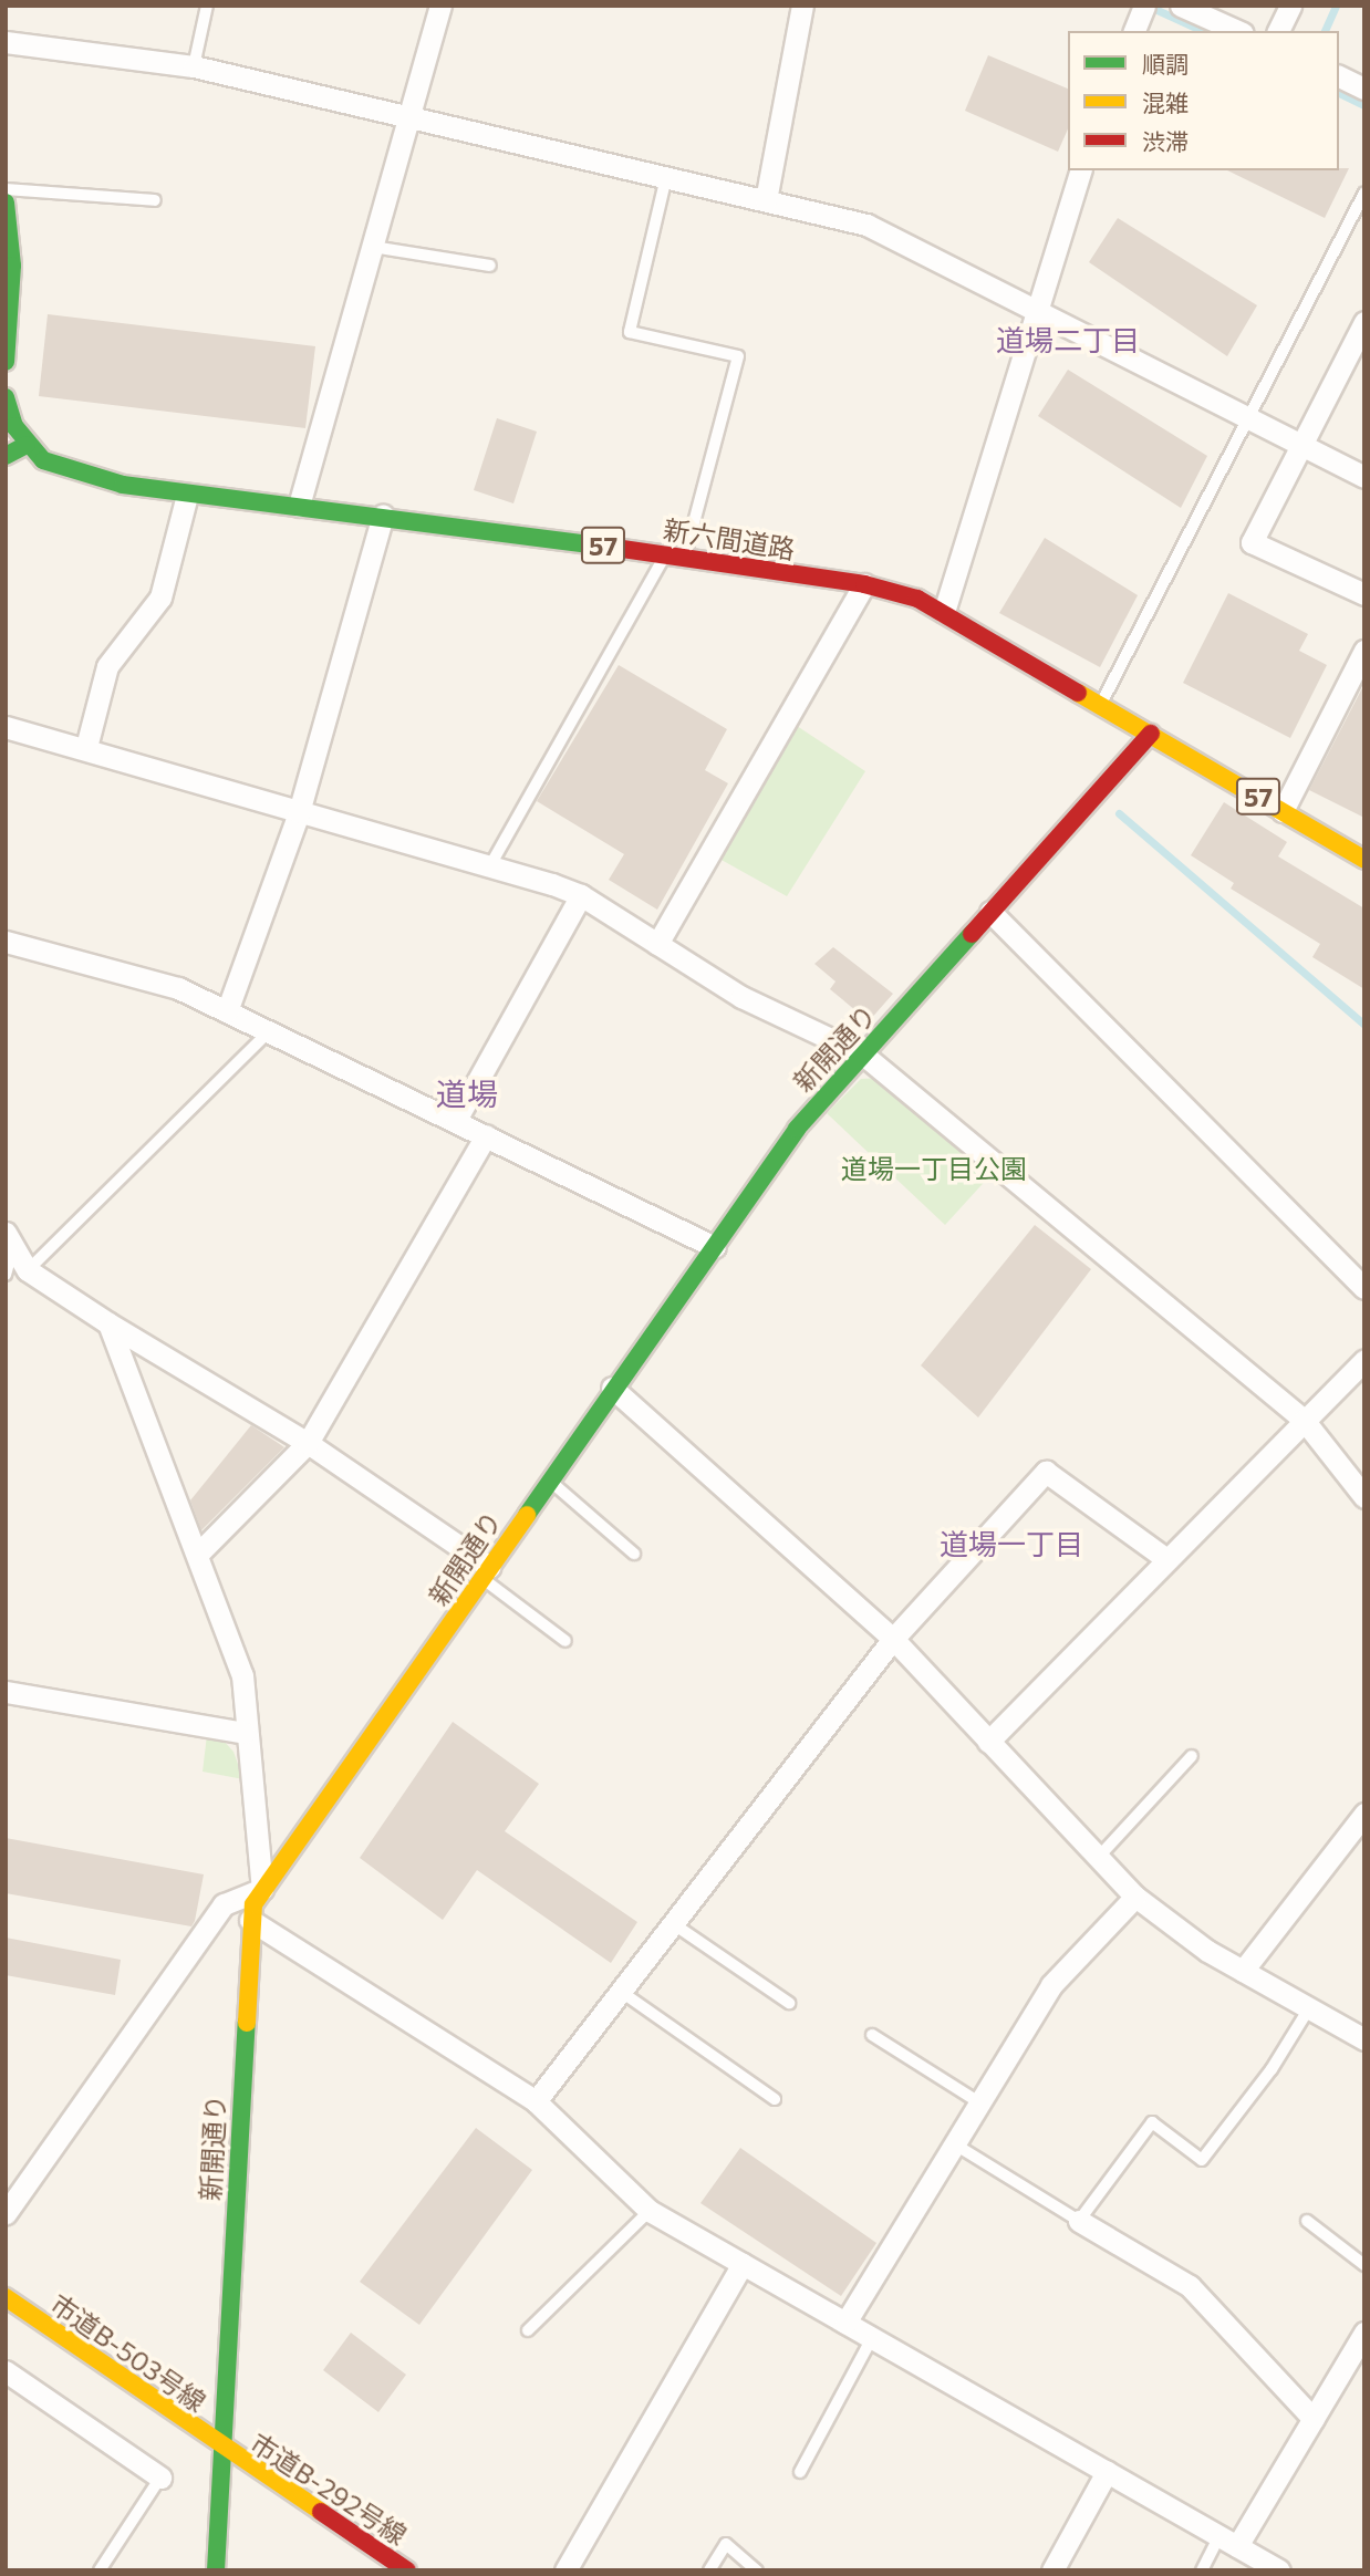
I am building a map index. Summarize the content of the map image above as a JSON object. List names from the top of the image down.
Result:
{
  "streets": {
    "street": [
      "新六間道路",
      "57",
      "新開通り",
      "市道B-503号線",
      "市道B-292号線"
    ]
  },
  "crossings": [
    ["新六間道路", "新開通り"],
    ["新開通り", "市道B-503号線"],
    ["新開通り", "市道B-292号線"],
    ["市道B-503号線", "市道B-292号線"]
  ],
  "districts": ["道場二丁目", "道場", "道場一丁目"],
  "parks": ["道場一丁目公園"],
  "legend": ["順調", "混雑", "渋滞"]
}
